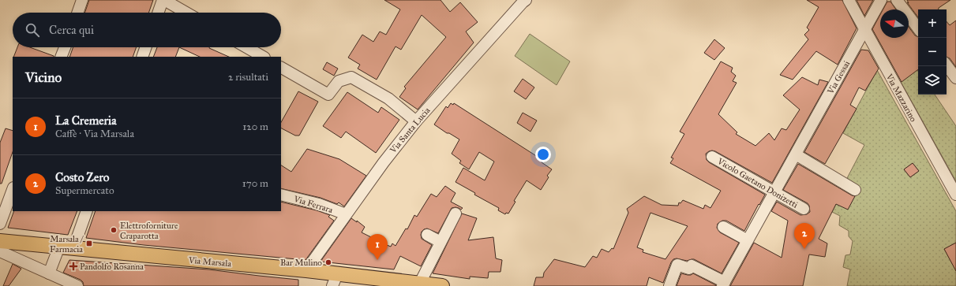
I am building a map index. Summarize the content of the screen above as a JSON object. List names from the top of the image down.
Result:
{
  "streets": {
    "main road": ["Via Marsala"],
    "street": [
      "Via Gessai",
      "Via Mazzarino",
      "Via Santa Lucia",
      "Vicolo Gaetano Donizetti",
      "Via Ferrara"
    ]
  },
  "crossings": [
    ["Via Gessai", "Via Mazzarino"],
    ["Via Gessai", "Vicolo Gaetano Donizetti"],
    ["Via Santa Lucia", "Via Ferrara"],
    ["Via Santa Lucia", "Via Marsala"]
  ],
  "places": {
    "other": ["Elettroforniture Craparotta", "Bar Mulino"],
    "transit": ["Marsala / Farmacia"],
    "health": ["Pandolfo Rosanna"]
  },
  "north": "left",
  "page": {
    "map_buttons": ["+", "−"],
    "search": "Cerca qui",
    "heading": ["Vicino", "2 risultati"],
    "list": [
      {
        "mark": "1",
        "name": "La Cremeria",
        "note": "Caffè · Via Marsala",
        "value": "120 m"
      },
      {
        "mark": "2",
        "name": "Costo Zero",
        "note": "Supermercato",
        "value": "170 m"
      }
    ],
    "pins": ["2", "1"]
  }
}
